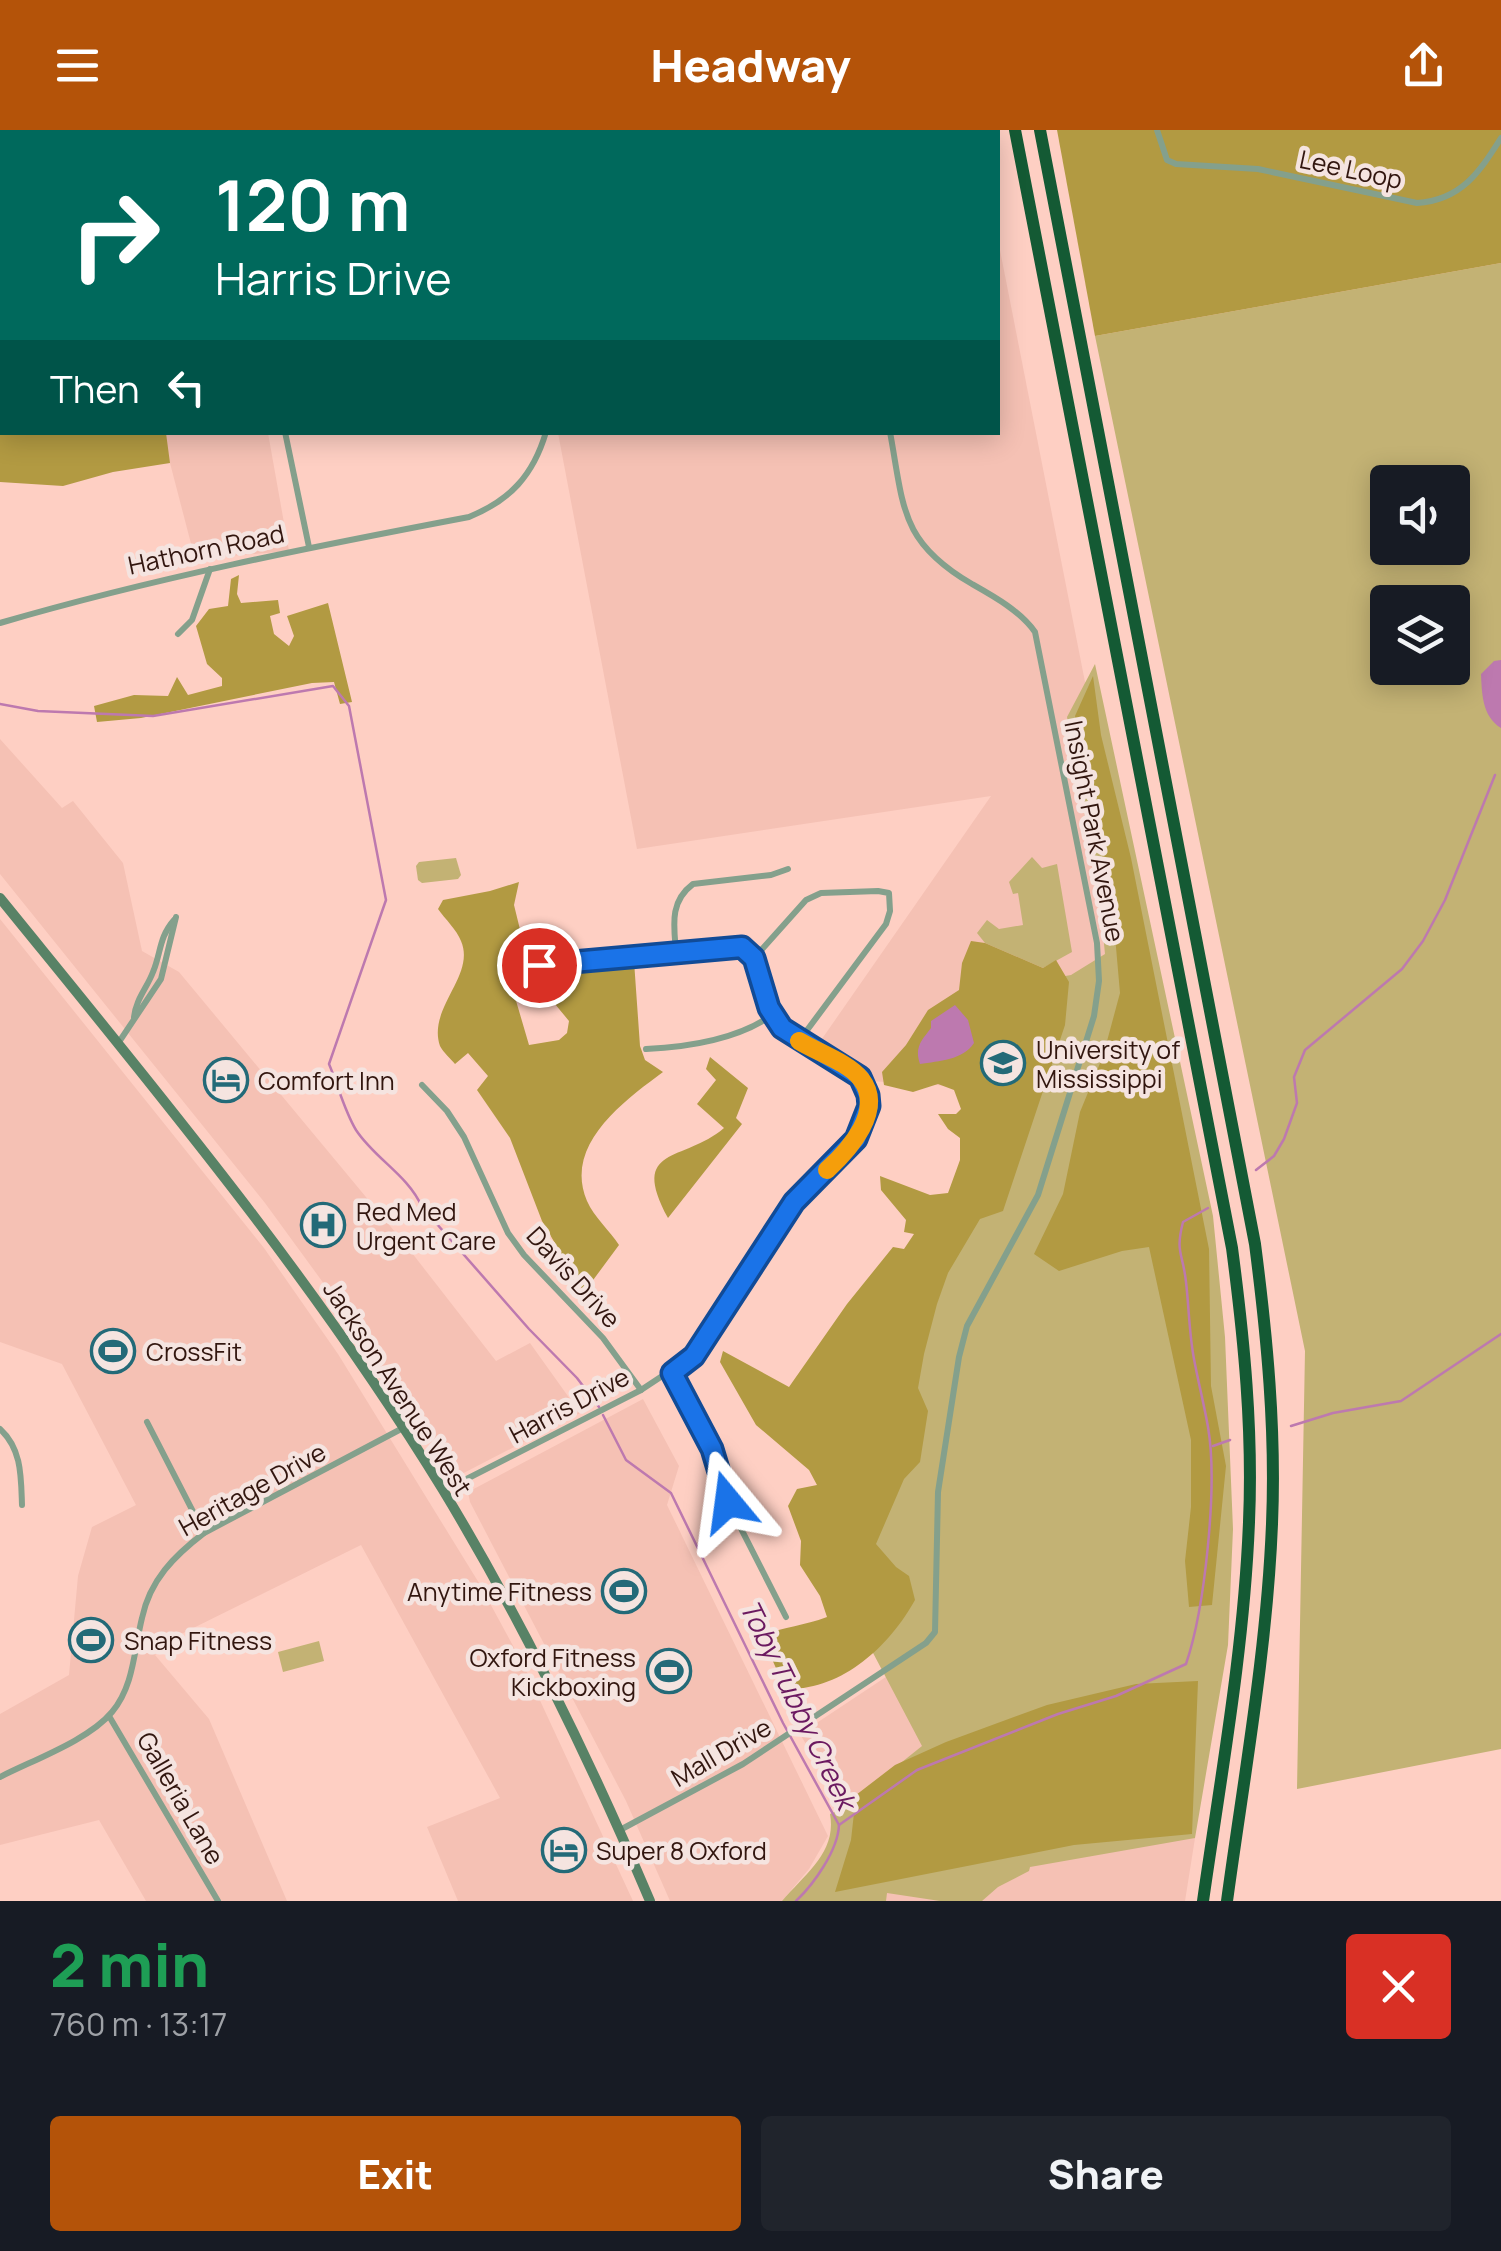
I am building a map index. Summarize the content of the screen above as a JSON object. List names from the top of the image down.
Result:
{
  "streets": {
    "main road": ["Jackson Avenue West"],
    "street": [
      "Lee Loop",
      "Hathorn Road",
      "Insight Park Avenue",
      "Davis Drive",
      "Harris Drive",
      "Heritage Drive",
      "Mall Drive",
      "Galleria Lane"
    ]
  },
  "crossings": [
    ["Insight Park Avenue", "Mall Drive"],
    ["Davis Drive", "Harris Drive"],
    ["Jackson Avenue West", "Harris Drive"],
    ["Jackson Avenue West", "Heritage Drive"],
    ["Jackson Avenue West", "Mall Drive"],
    ["Heritage Drive", "Galleria Lane"]
  ],
  "water": ["Toby Tubby Creek"],
  "places": {
    "school or university": ["University of Mississippi"],
    "hotel": ["Comfort Inn", "Super 8 Oxford"],
    "hospital": ["Red Med Urgent Care"],
    "sports": [
      "CrossFit",
      "Anytime Fitness",
      "Snap Fitness",
      "Oxford Fitness Kickboxing"
    ]
  },
  "page": {
    "header": "Headway",
    "turn": ["120 m", "Harris Drive"],
    "then": "Then",
    "heading": ["2 min", "760 m · 13:17"],
    "buttons": ["Exit", "Share"]
  }
}
